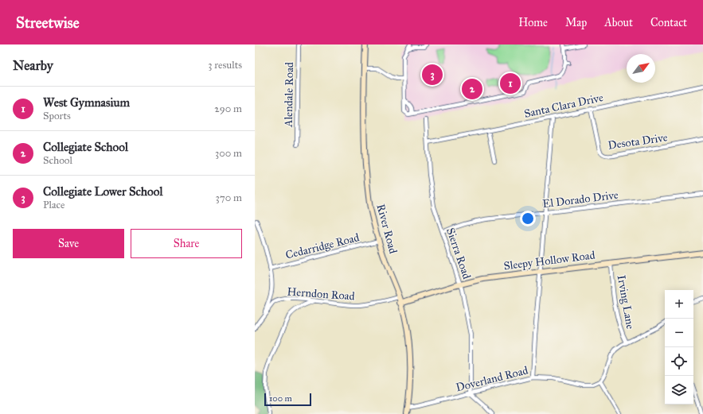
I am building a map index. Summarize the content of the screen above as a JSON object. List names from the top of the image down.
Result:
{
  "streets": {
    "main road": ["River Road", "Sleepy Hollow Road"],
    "street": [
      "Alendale Road",
      "Santa Clara Drive",
      "Desota Drive",
      "El Dorado Drive",
      "Cedarridge Road",
      "Sierra Road",
      "Herndon Road",
      "Irving Lane",
      "Doverland Road"
    ]
  },
  "crossings": [
    ["Santa Clara Drive", "Desota Drive"],
    ["Santa Clara Drive", "Sierra Road"],
    ["El Dorado Drive", "Sierra Road"],
    ["River Road", "Cedarridge Road"],
    ["River Road", "Sleepy Hollow Road"],
    ["River Road", "Herndon Road"],
    ["River Road", "Doverland Road"],
    ["Sierra Road", "Sleepy Hollow Road"],
    ["Sierra Road", "Doverland Road"],
    ["Sleepy Hollow Road", "Herndon Road"],
    ["Sleepy Hollow Road", "Irving Lane"]
  ],
  "scale_bar": "100 m",
  "north": "top right",
  "page": {
    "header": "Streetwise",
    "nav": [
      "Home",
      "Map",
      "About",
      "Contact"
    ],
    "heading": ["Nearby", "3 results"],
    "pins": ["3", "1", "2"],
    "list": [
      {
        "mark": "1",
        "name": "West Gymnasium",
        "note": "Sports",
        "value": "290 m"
      },
      {
        "mark": "2",
        "name": "Collegiate School",
        "note": "School",
        "value": "300 m"
      },
      {
        "mark": "3",
        "name": "Collegiate Lower School",
        "note": "Place",
        "value": "370 m"
      }
    ],
    "buttons": ["Save", "Share"],
    "map_buttons": ["+", "−"],
    "scale": "100 m"
  }
}
